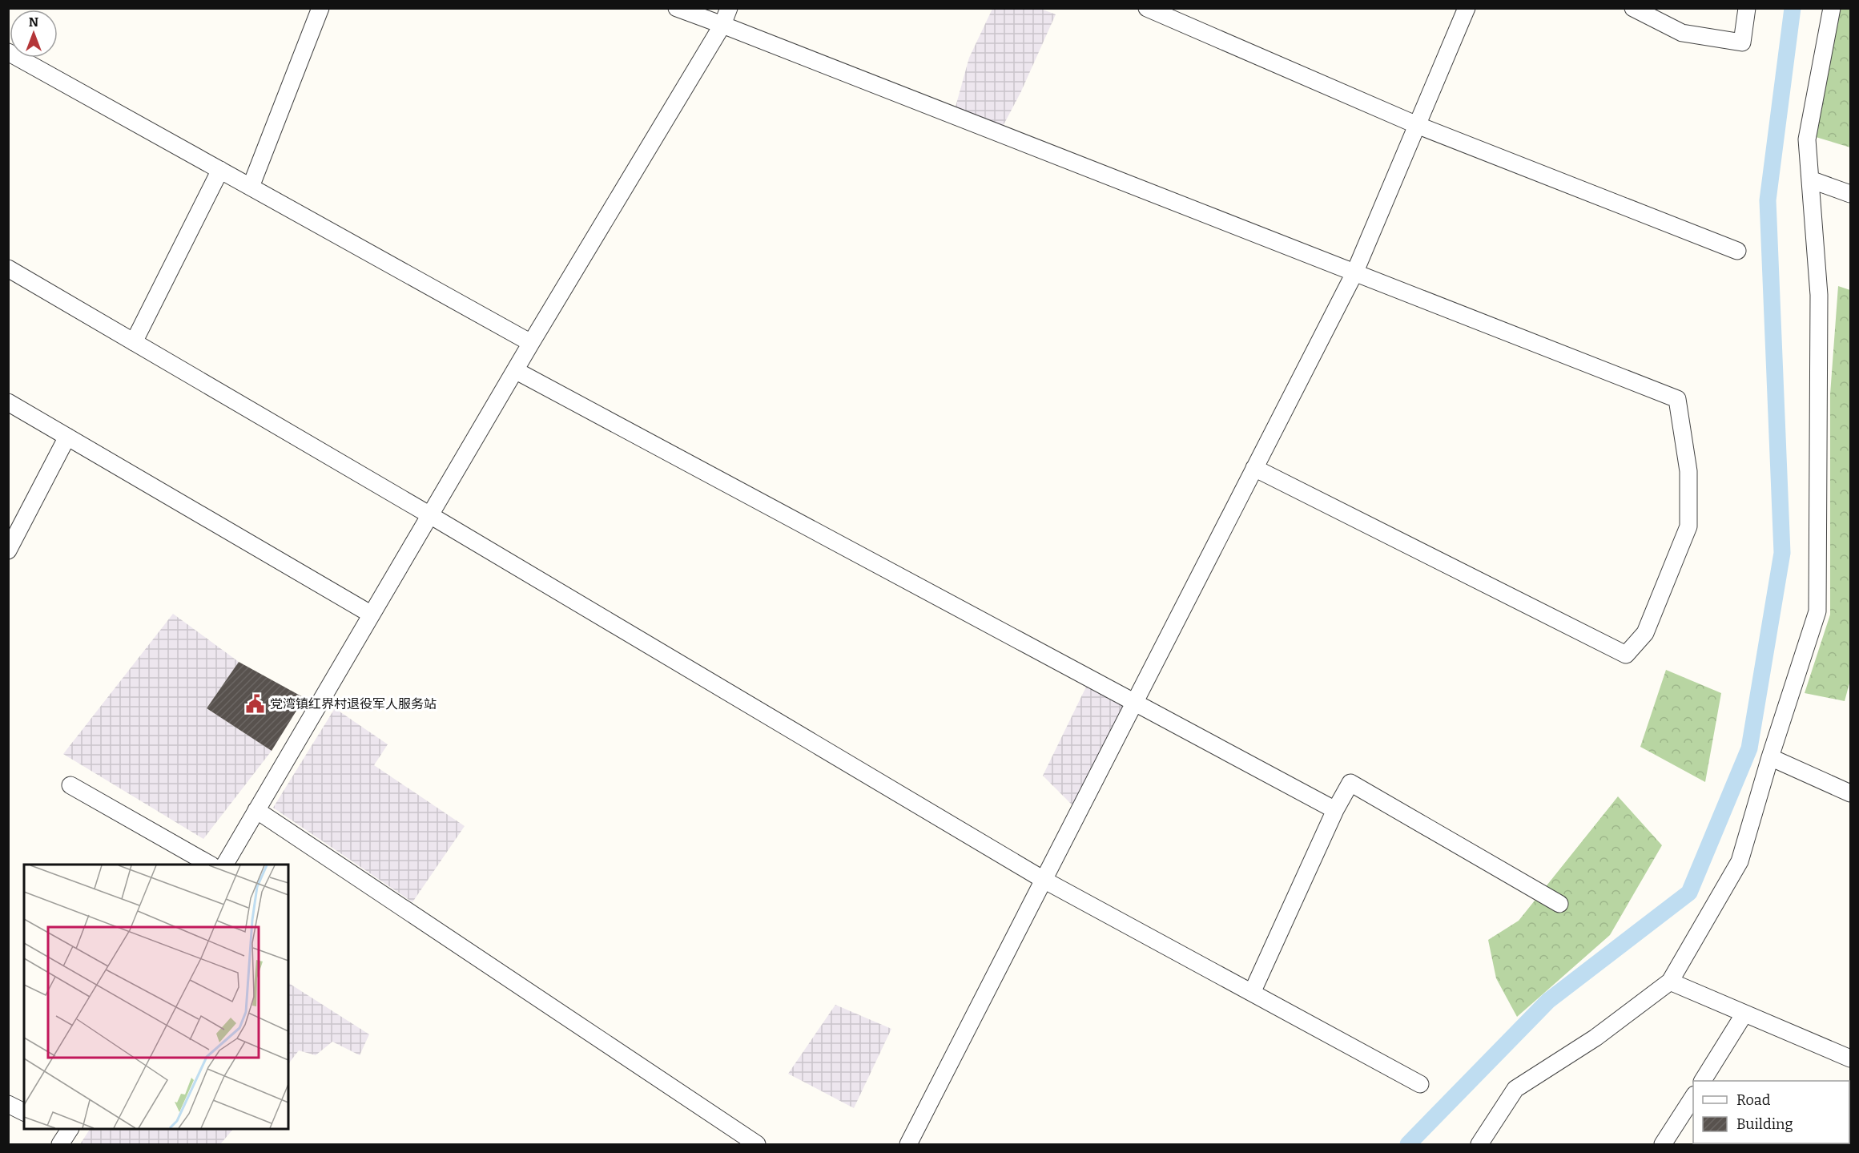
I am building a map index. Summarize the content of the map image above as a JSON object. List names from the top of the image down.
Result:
{
  "places": {
    "public building": ["党湾镇红界村退役军人服务站"]
  },
  "legend": ["Road", "Building"],
  "north": "top"
}
